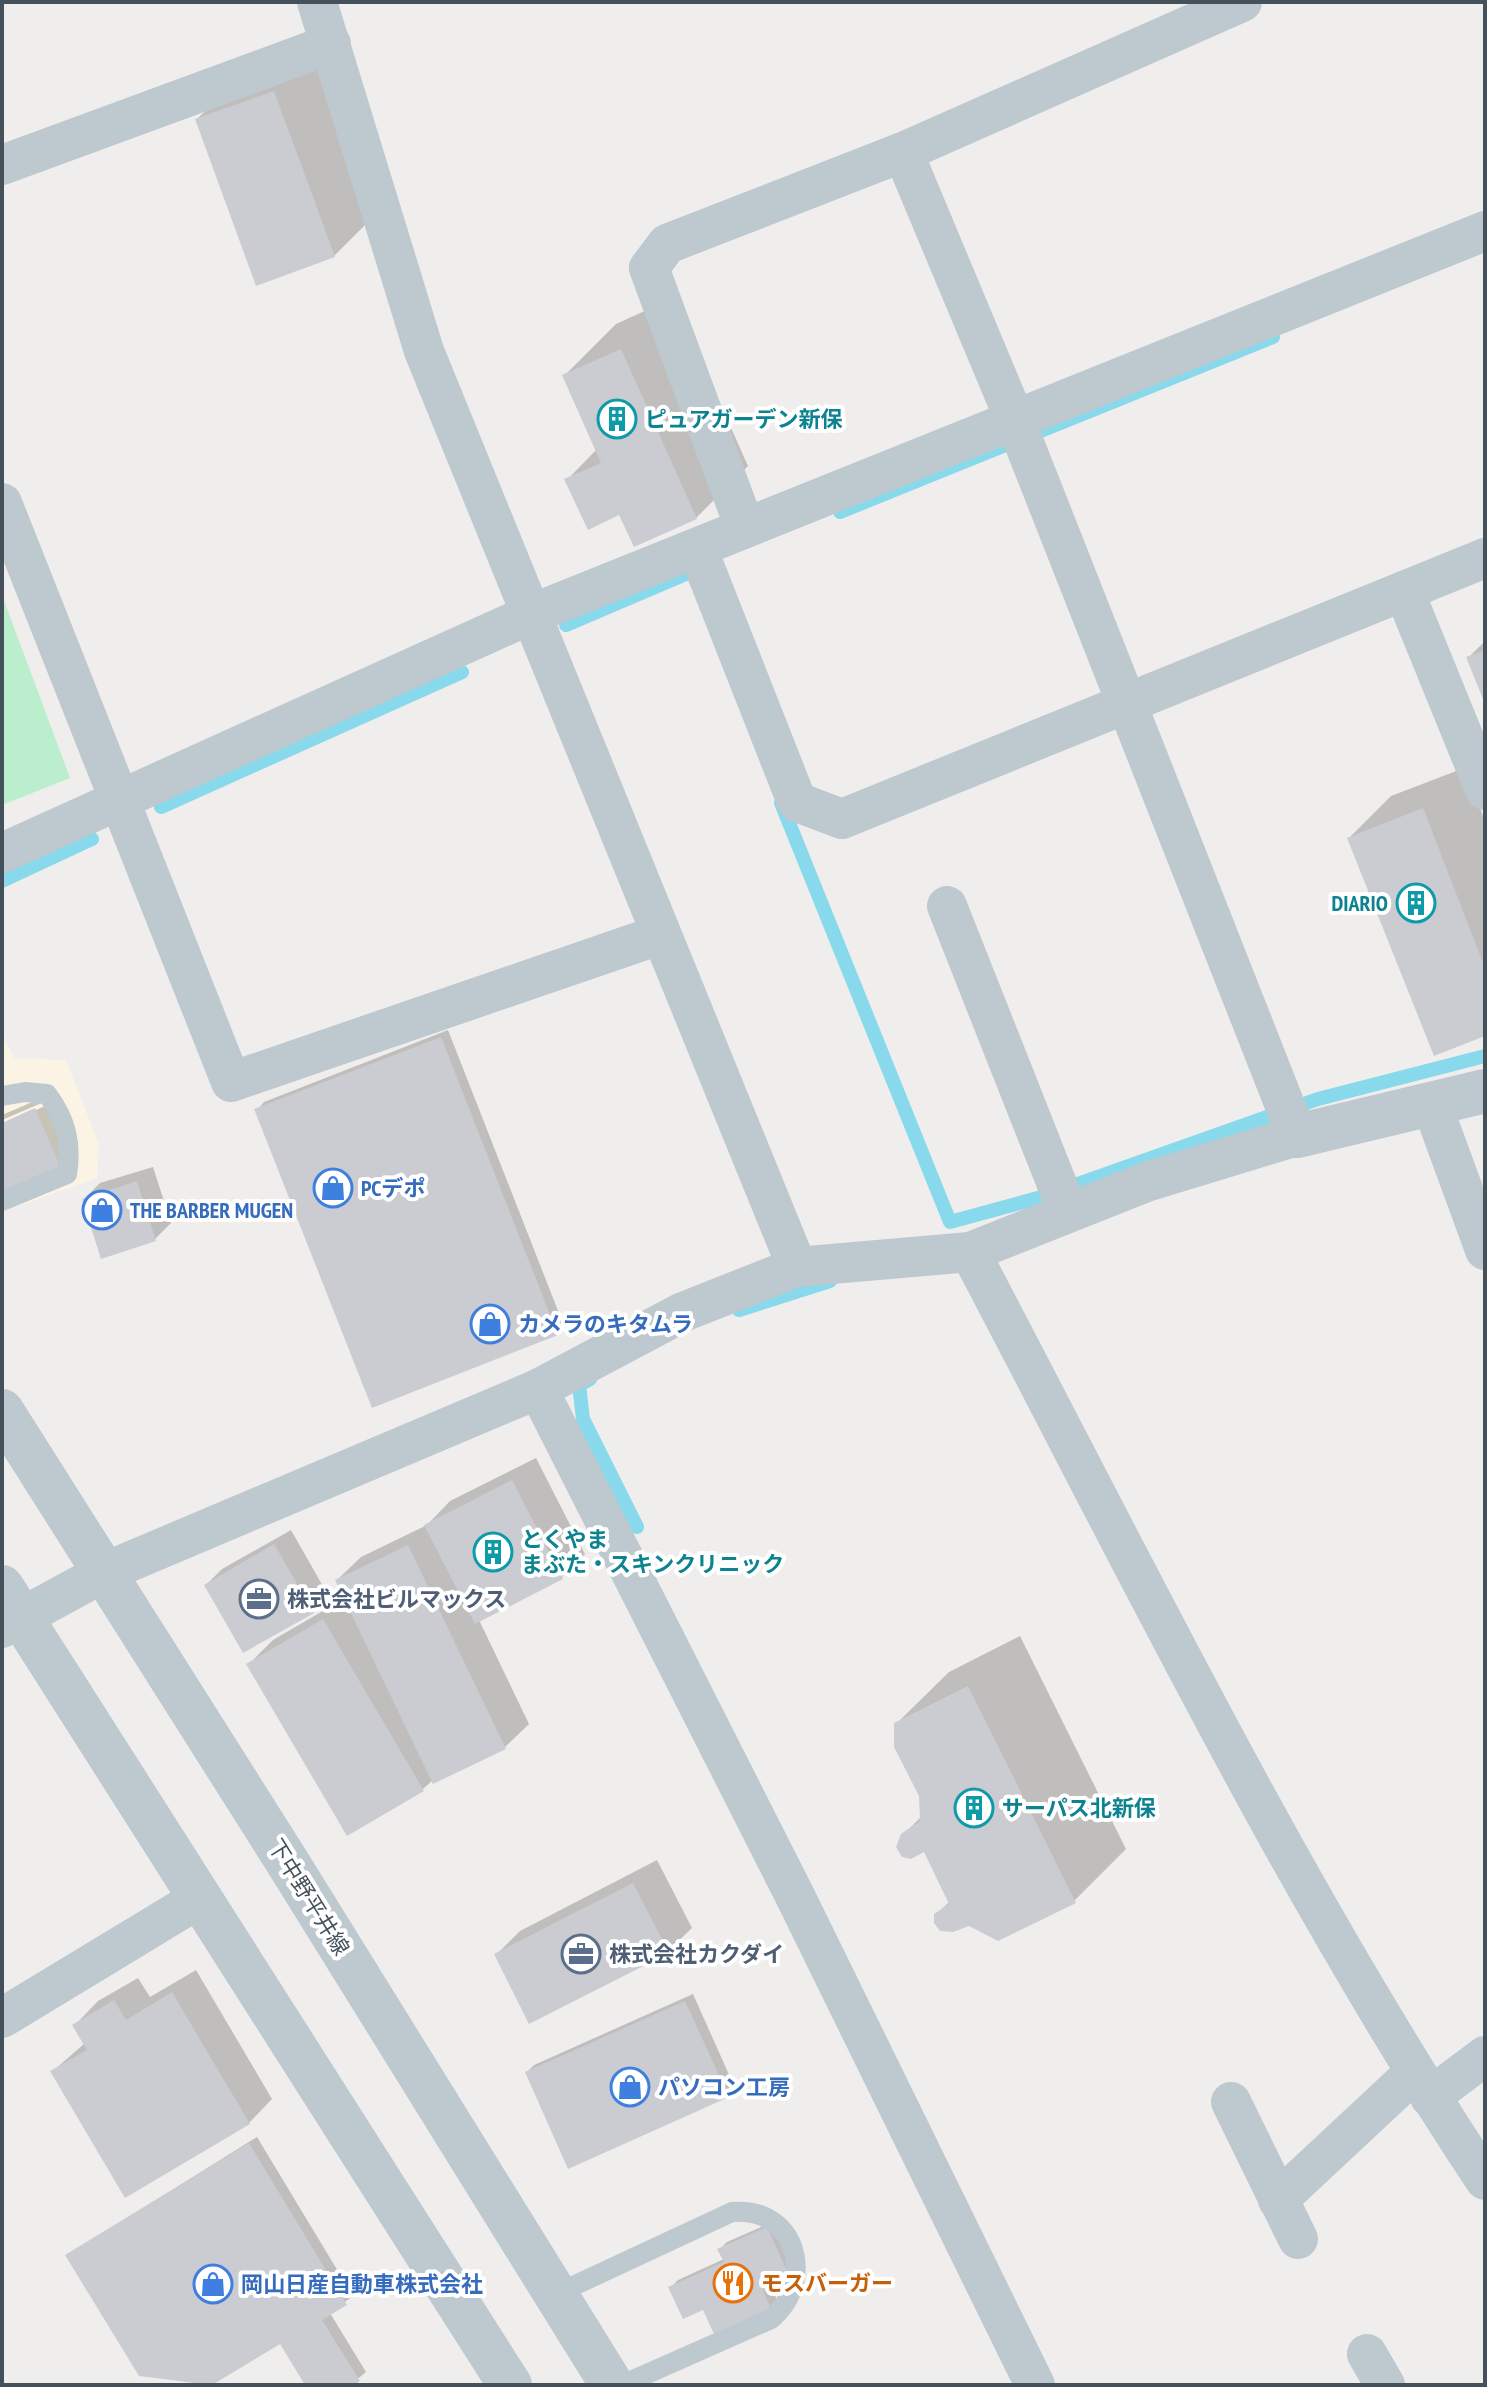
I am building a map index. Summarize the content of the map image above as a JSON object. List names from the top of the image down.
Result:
{
  "streets": {
    "street": ["下中野平井線"]
  },
  "places": {
    "building": [
      "ピュアガーデン新保",
      "DIARIO",
      "とくやま まぶた・スキンクリニック",
      "サーパス北新保"
    ],
    "shop": [
      "PCデポ",
      "THE BARBER MUGEN",
      "カメラのキタムラ",
      "パソコン工房",
      "岡山日産自動車株式会社"
    ],
    "office": ["株式会社ビルマックス", "株式会社カクダイ"],
    "restaurant": ["モスバーガー"]
  }
}
